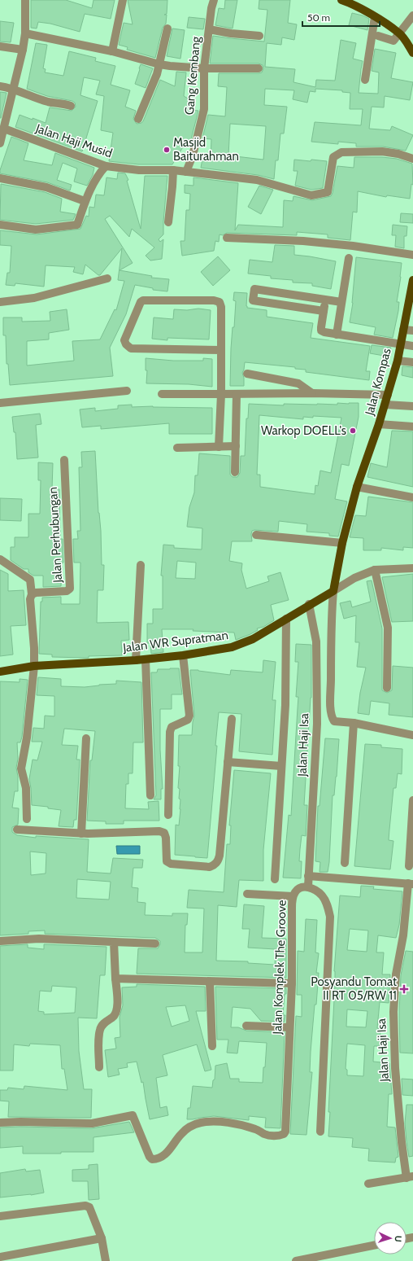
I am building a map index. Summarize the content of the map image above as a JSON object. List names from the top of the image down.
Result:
{
  "streets": {
    "main road": ["Jalan Kompas", "Jalan WR Supratman"],
    "street": [
      "Gang Kembang",
      "Jalan Haji Musid",
      "Jalan Perhubungan",
      "Jalan Haji Isa",
      "Jalan Komplek The Groove"
    ]
  },
  "crossings": [
    ["Gang Kembang", "Jalan Haji Musid"],
    ["Jalan Kompas", "Jalan WR Supratman"],
    ["Jalan WR Supratman", "Jalan Haji Isa"],
    ["Jalan Haji Isa", "Jalan Komplek The Groove"]
  ],
  "places": {
    "other": ["Masjid Baiturahman", "Warkop DOELL's"],
    "health": ["Posyandu Tomat II RT 05/RW 11"]
  },
  "scale_bar": "50 m",
  "north": "right"
}
